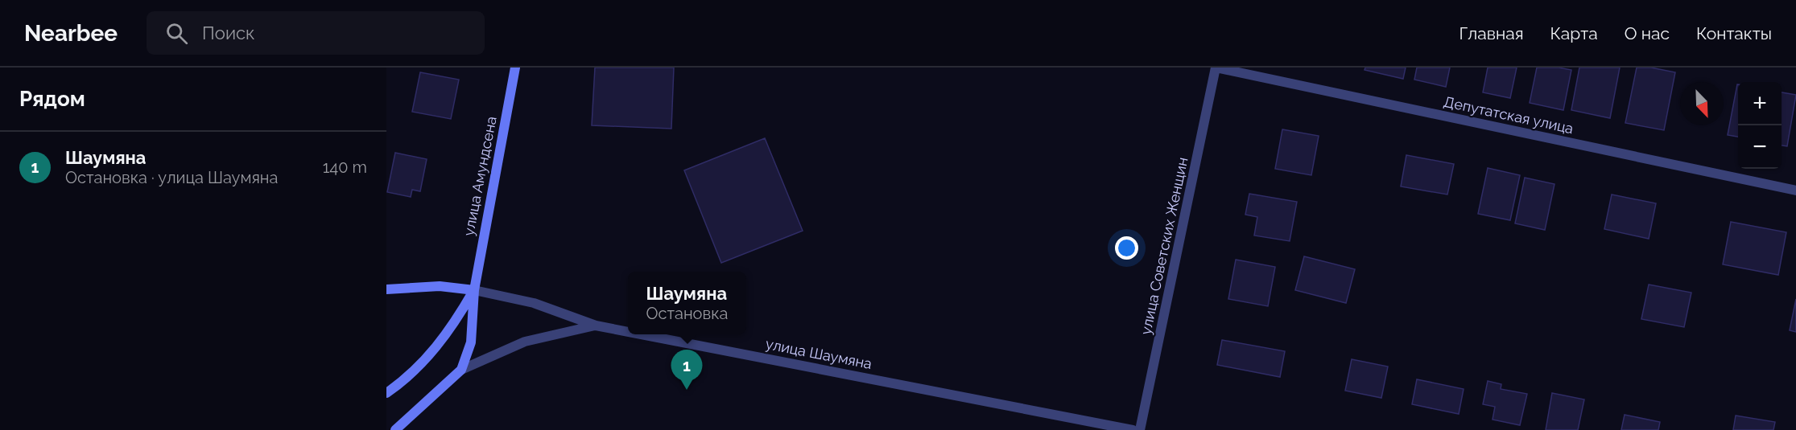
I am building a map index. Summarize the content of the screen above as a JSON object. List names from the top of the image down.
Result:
{
  "streets": {
    "main road": ["улица Амундсена"],
    "street": ["Депутатская улица", "улица Советских Женщин", "улица Шаумяна"]
  },
  "crossings": [
    ["Депутатская улица", "улица Советских Женщин"],
    ["улица Амундсена", "улица Шаумяна"]
  ],
  "north": "bottom right",
  "page": {
    "header": "Nearbee",
    "search": "Поиск",
    "nav": [
      "Главная",
      "Карта",
      "О нас",
      "Контакты"
    ],
    "heading": "Рядом",
    "map_buttons": ["+", "−"],
    "list": [
      {
        "mark": "1",
        "name": "Шаумяна",
        "note": "Остановка · улица Шаумяна",
        "value": "140 m"
      }
    ],
    "popup": ["Шаумяна", "Остановка"],
    "pins": "1"
  }
}
